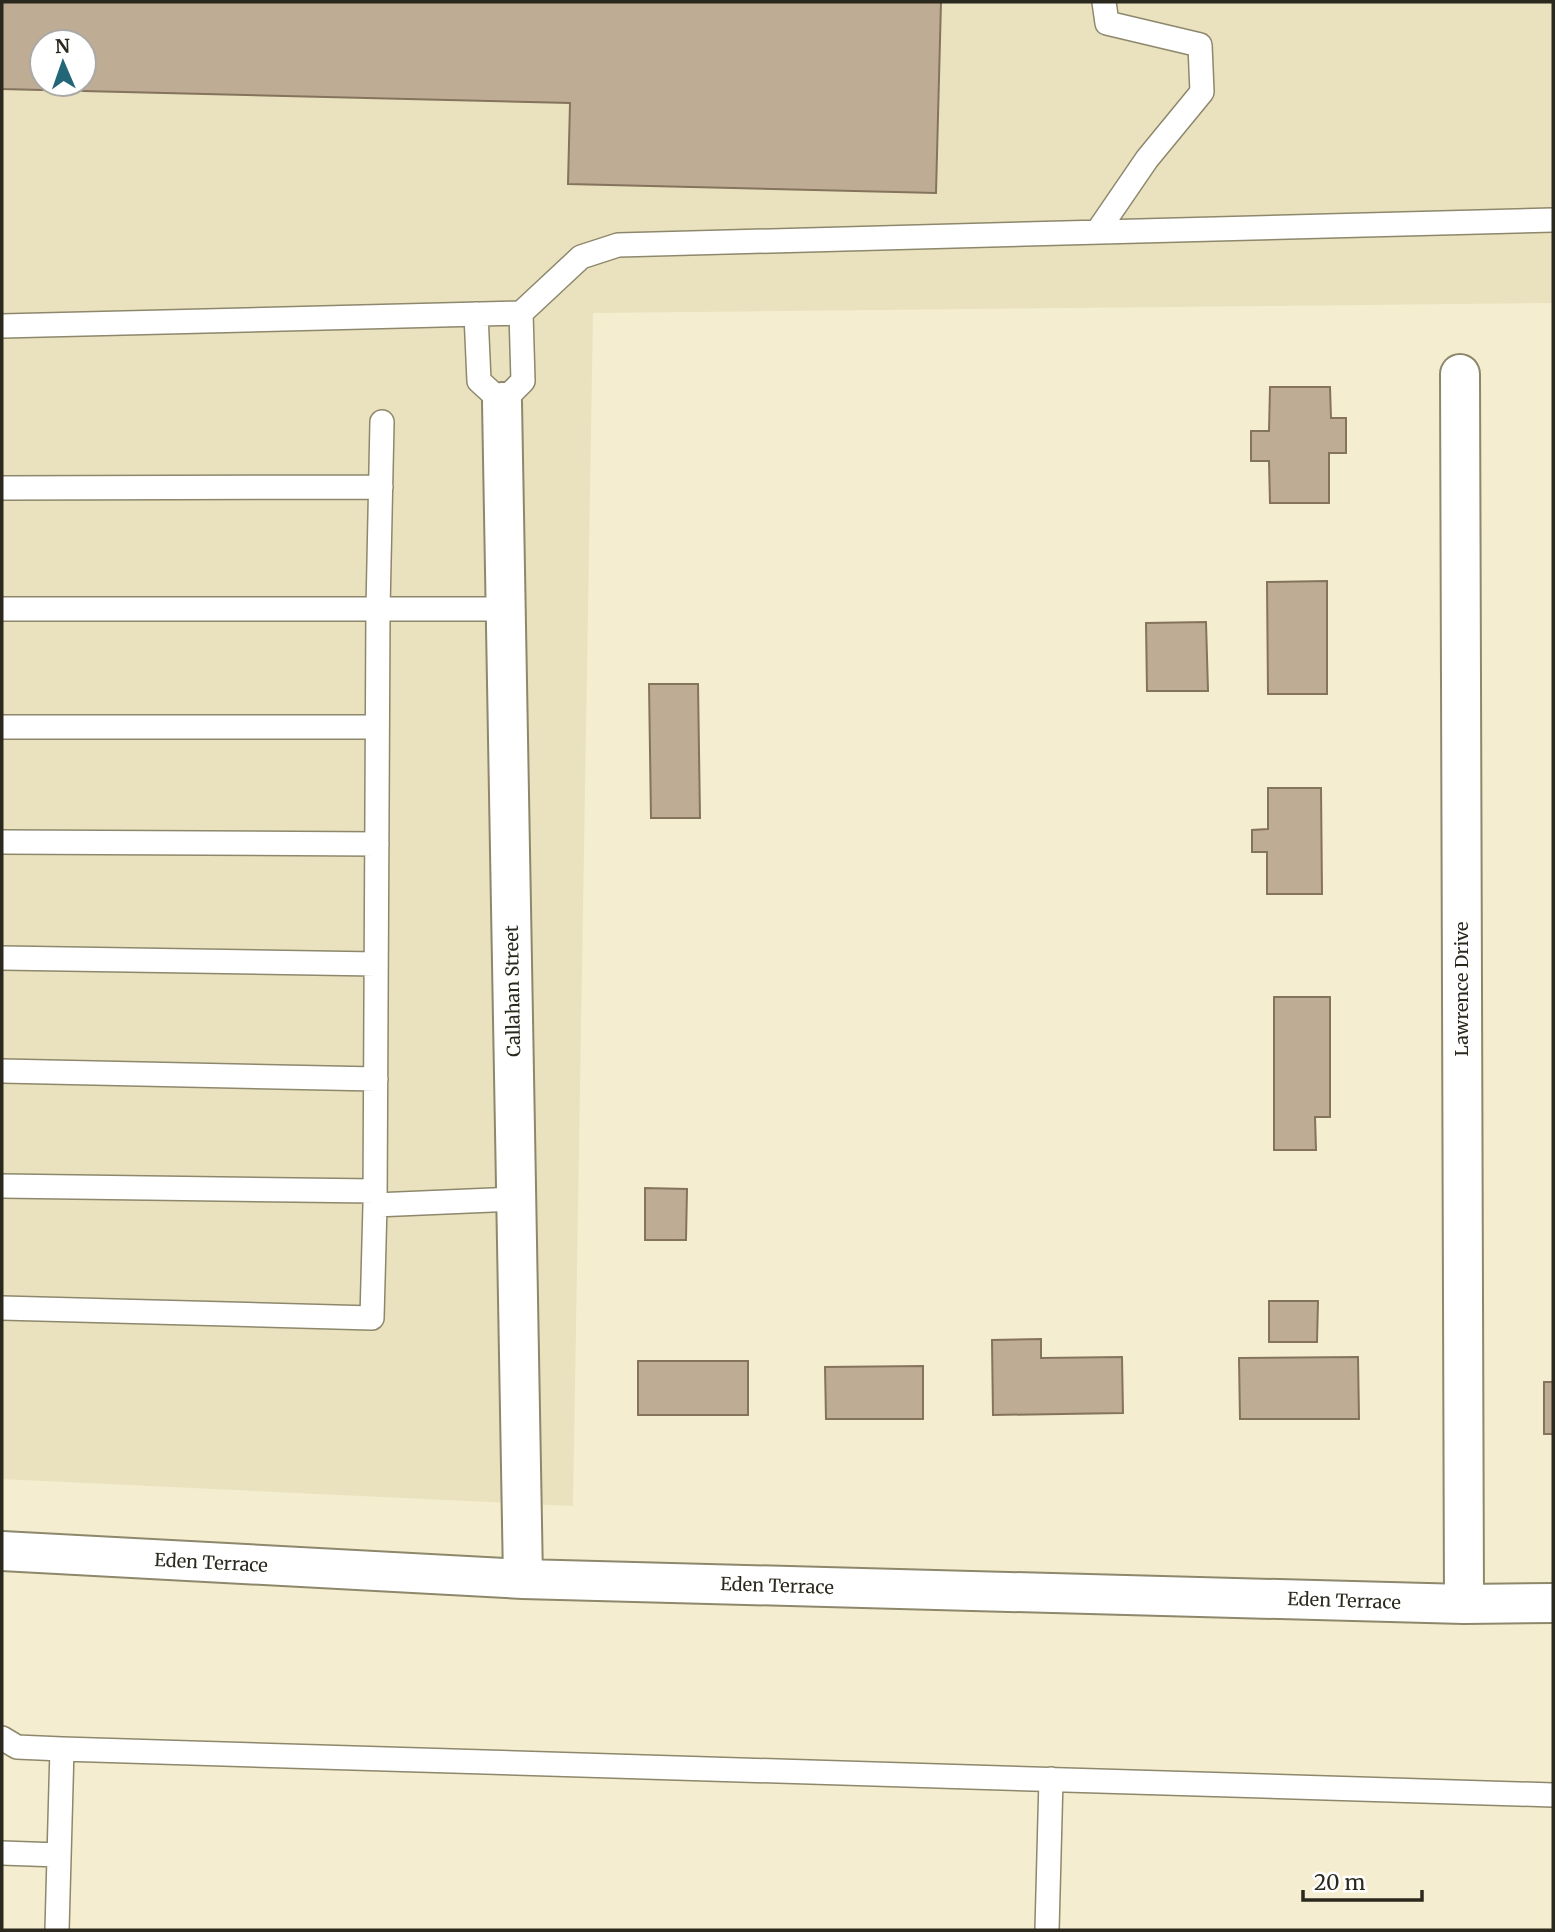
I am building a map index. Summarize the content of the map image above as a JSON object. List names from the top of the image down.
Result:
{
  "streets": {
    "street": ["Lawrence Drive", "Callahan Street", "Eden Terrace"]
  },
  "crossings": [
    ["Lawrence Drive", "Eden Terrace"],
    ["Callahan Street", "Eden Terrace"]
  ],
  "scale_bar": "20 m",
  "north": "top"
}
